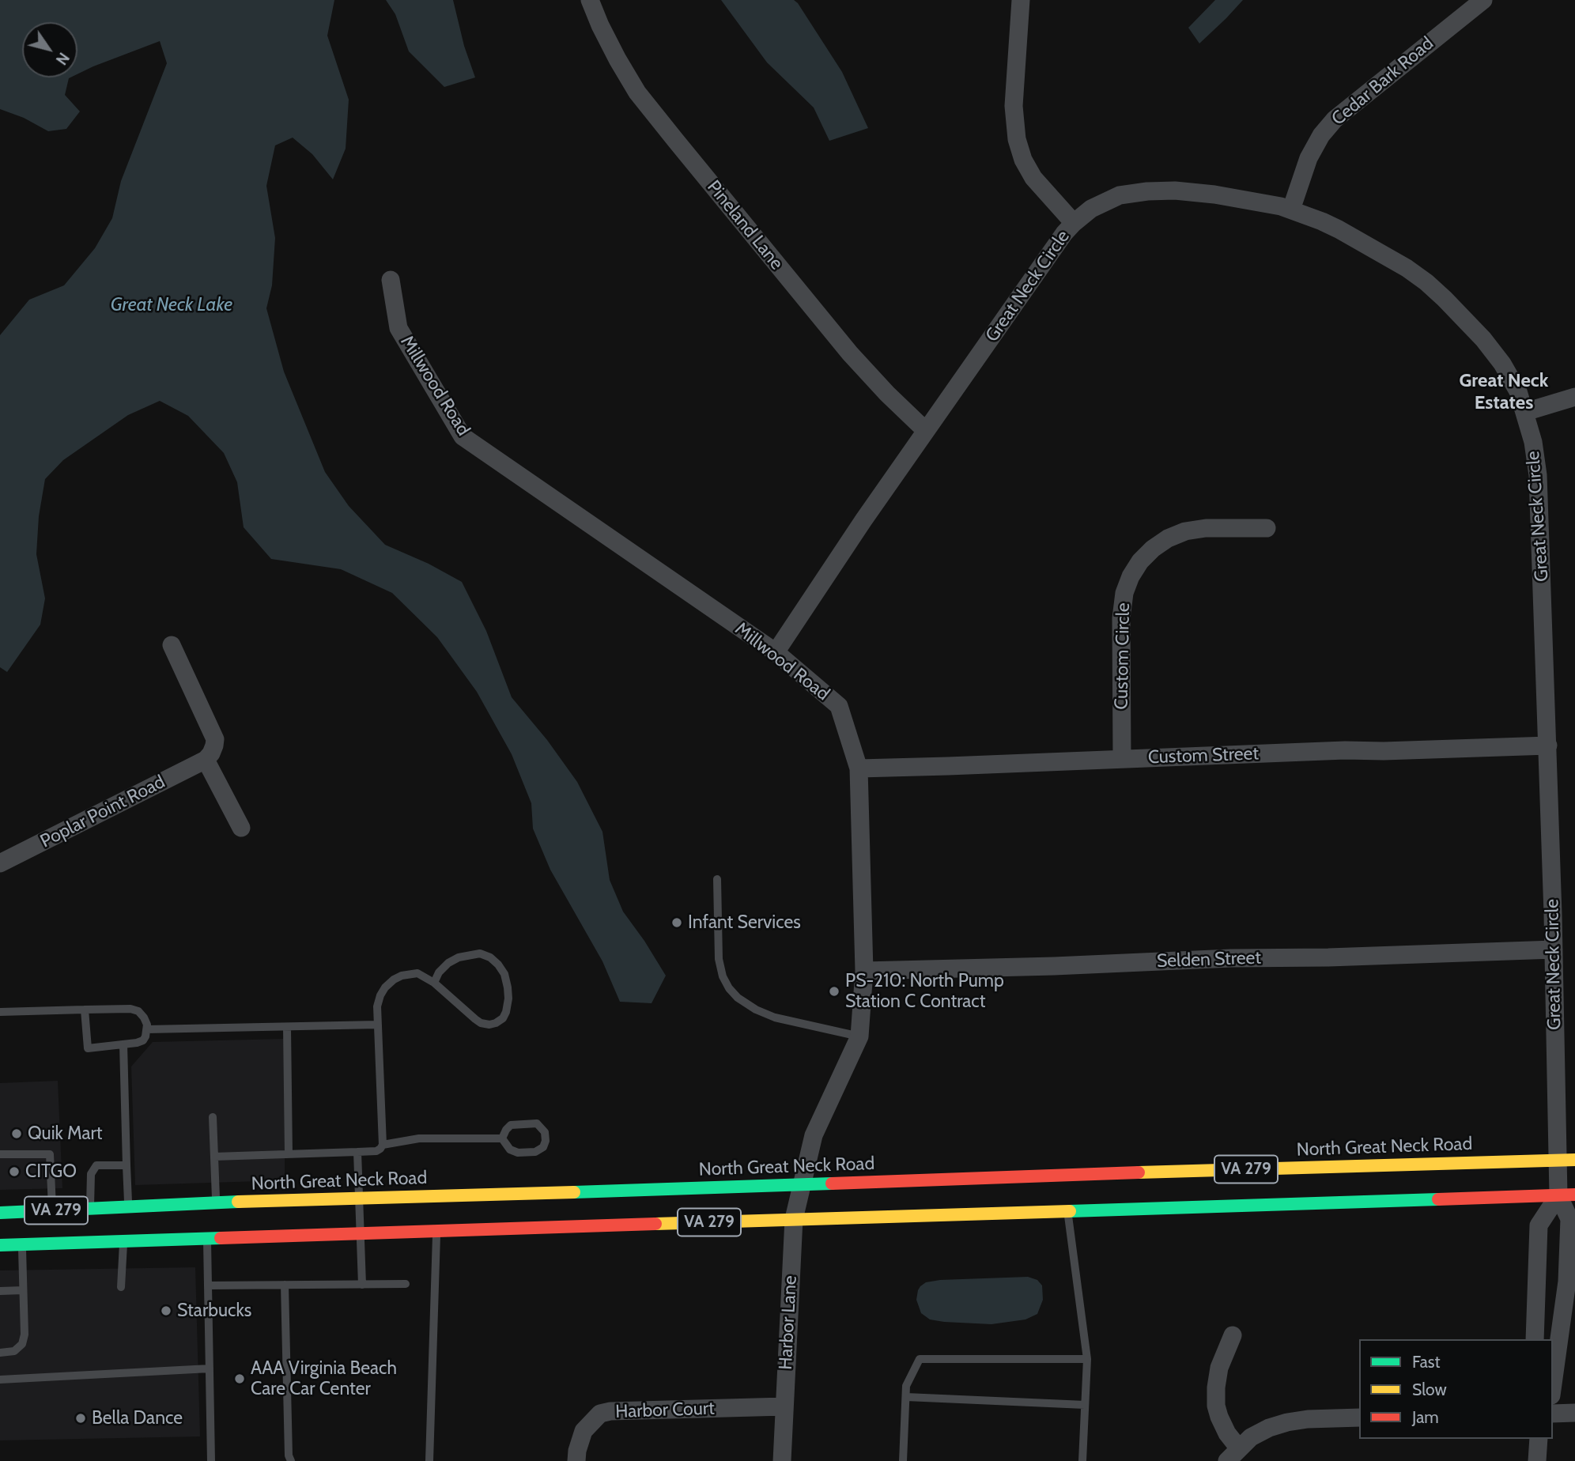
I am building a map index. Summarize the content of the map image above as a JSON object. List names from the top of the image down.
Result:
{
  "streets": {
    "main road": ["North Great Neck Road", "VA 279"],
    "street": [
      "Cedar Bark Road",
      "Pineland Lane",
      "Great Neck Circle",
      "Millwood Road",
      "Custom Circle",
      "Custom Street",
      "Poplar Point Road",
      "Selden Street",
      "Harbor Lane",
      "Harbor Court"
    ]
  },
  "crossings": [
    ["Cedar Bark Road", "Great Neck Circle"],
    ["Pineland Lane", "Great Neck Circle"],
    ["Great Neck Circle", "Millwood Road"],
    ["Great Neck Circle", "Custom Street"],
    ["Great Neck Circle", "Selden Street"],
    ["Great Neck Circle", "North Great Neck Road"],
    ["Great Neck Circle", "VA 279"],
    ["Millwood Road", "Custom Street"],
    ["Millwood Road", "Selden Street"],
    ["Millwood Road", "North Great Neck Road"],
    ["Millwood Road", "Harbor Lane"],
    ["Custom Circle", "Custom Street"],
    ["North Great Neck Road", "Harbor Lane"],
    ["VA 279", "Harbor Lane"],
    ["Harbor Lane", "Harbor Court"]
  ],
  "districts": ["Great Neck Estates"],
  "water": ["Great Neck Lake"],
  "places": [
    "Infant Services",
    "PS-210: North Pump Station C Contract",
    "Quik Mart",
    "CITGO",
    "Starbucks",
    "AAA Virginia Beach Care Car Center",
    "Bella Dance"
  ],
  "legend": ["Fast", "Slow", "Jam"],
  "north": "bottom right"
}
